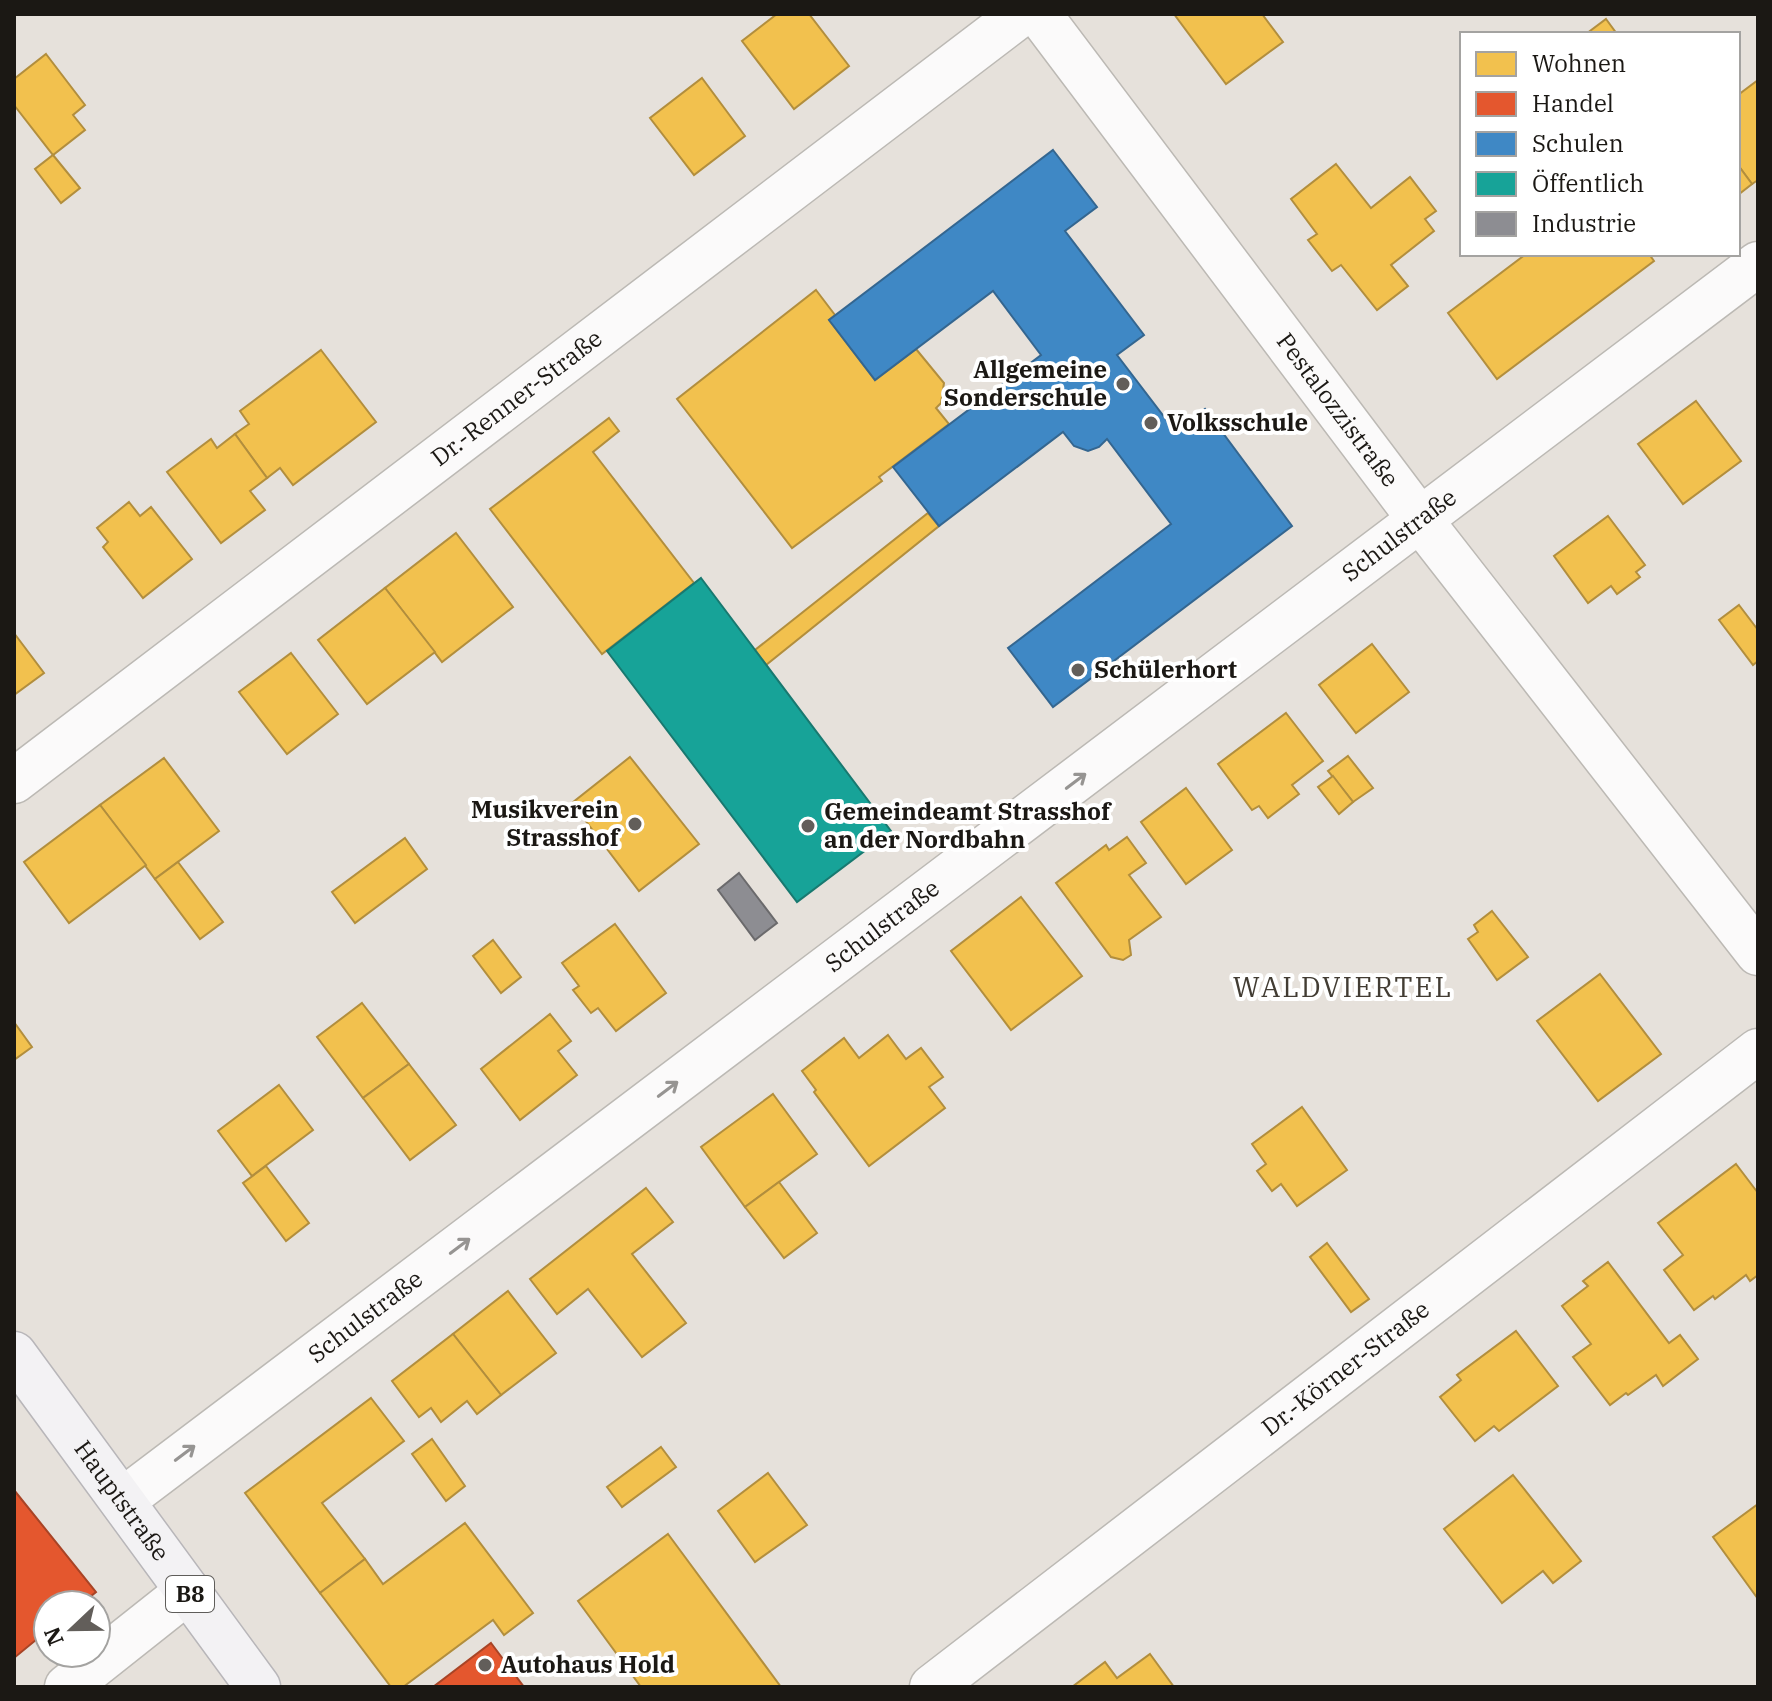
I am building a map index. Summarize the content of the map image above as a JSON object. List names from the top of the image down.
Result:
{
  "streets": {
    "main road": ["Hauptstraße", "B8"],
    "street": [
      "Dr.-Renner-Straße",
      "Pestalozzistraße",
      "Schulstraße",
      "Dr.-Körner-Straße"
    ]
  },
  "crossings": [
    ["Pestalozzistraße", "Schulstraße"],
    ["Schulstraße", "Hauptstraße"]
  ],
  "one_way": ["Schulstraße"],
  "districts": ["WALDVIERTEL"],
  "places": [
    "Allgemeine Sonderschule",
    "Volksschule",
    "Schülerhort",
    "Musikverein Strasshof",
    "Gemeindeamt Strasshof an der Nordbahn",
    "Autohaus Hold"
  ],
  "legend": [
    "Wohnen",
    "Handel",
    "Schulen",
    "Öffentlich",
    "Industrie"
  ],
  "north": "left"
}
